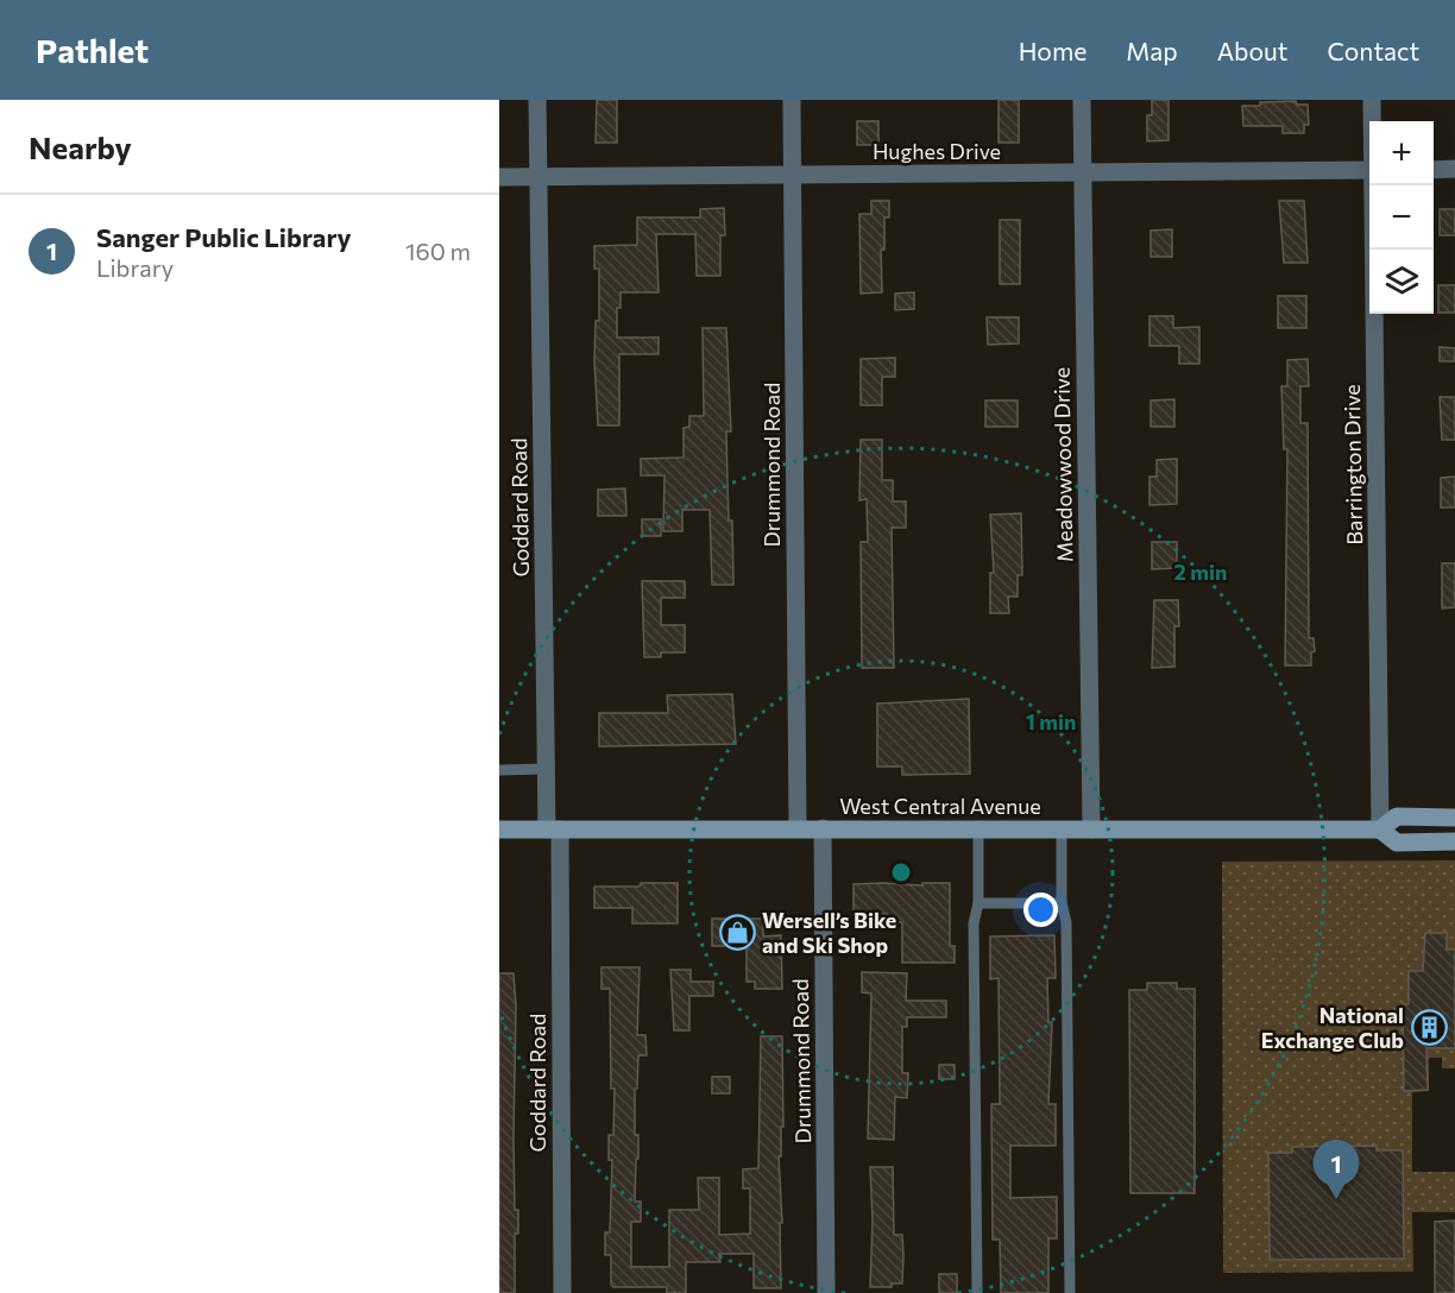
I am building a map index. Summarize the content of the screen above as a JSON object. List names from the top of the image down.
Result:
{
  "streets": {
    "main road": ["West Central Avenue"],
    "street": [
      "Hughes Drive",
      "Drummond Road",
      "Meadowwood Drive",
      "Barrington Drive",
      "Goddard Road"
    ]
  },
  "crossings": [
    ["Hughes Drive", "Drummond Road"],
    ["Hughes Drive", "Meadowwood Drive"],
    ["Hughes Drive", "Goddard Road"],
    ["Drummond Road", "West Central Avenue"],
    ["Meadowwood Drive", "West Central Avenue"],
    ["Barrington Drive", "West Central Avenue"],
    ["Goddard Road", "West Central Avenue"]
  ],
  "places": {
    "shop": ["Wersell’s Bike and Ski Shop"],
    "building": ["National Exchange Club"]
  },
  "page": {
    "header": "Pathlet",
    "nav": [
      "Home",
      "Map",
      "About",
      "Contact"
    ],
    "heading": "Nearby",
    "map_buttons": ["+", "−"],
    "list": [
      {
        "mark": "1",
        "name": "Sanger Public Library",
        "note": "Library",
        "value": "160 m"
      }
    ],
    "pins": "1"
  },
  "rings": ["2 min", "1 min"]
}
